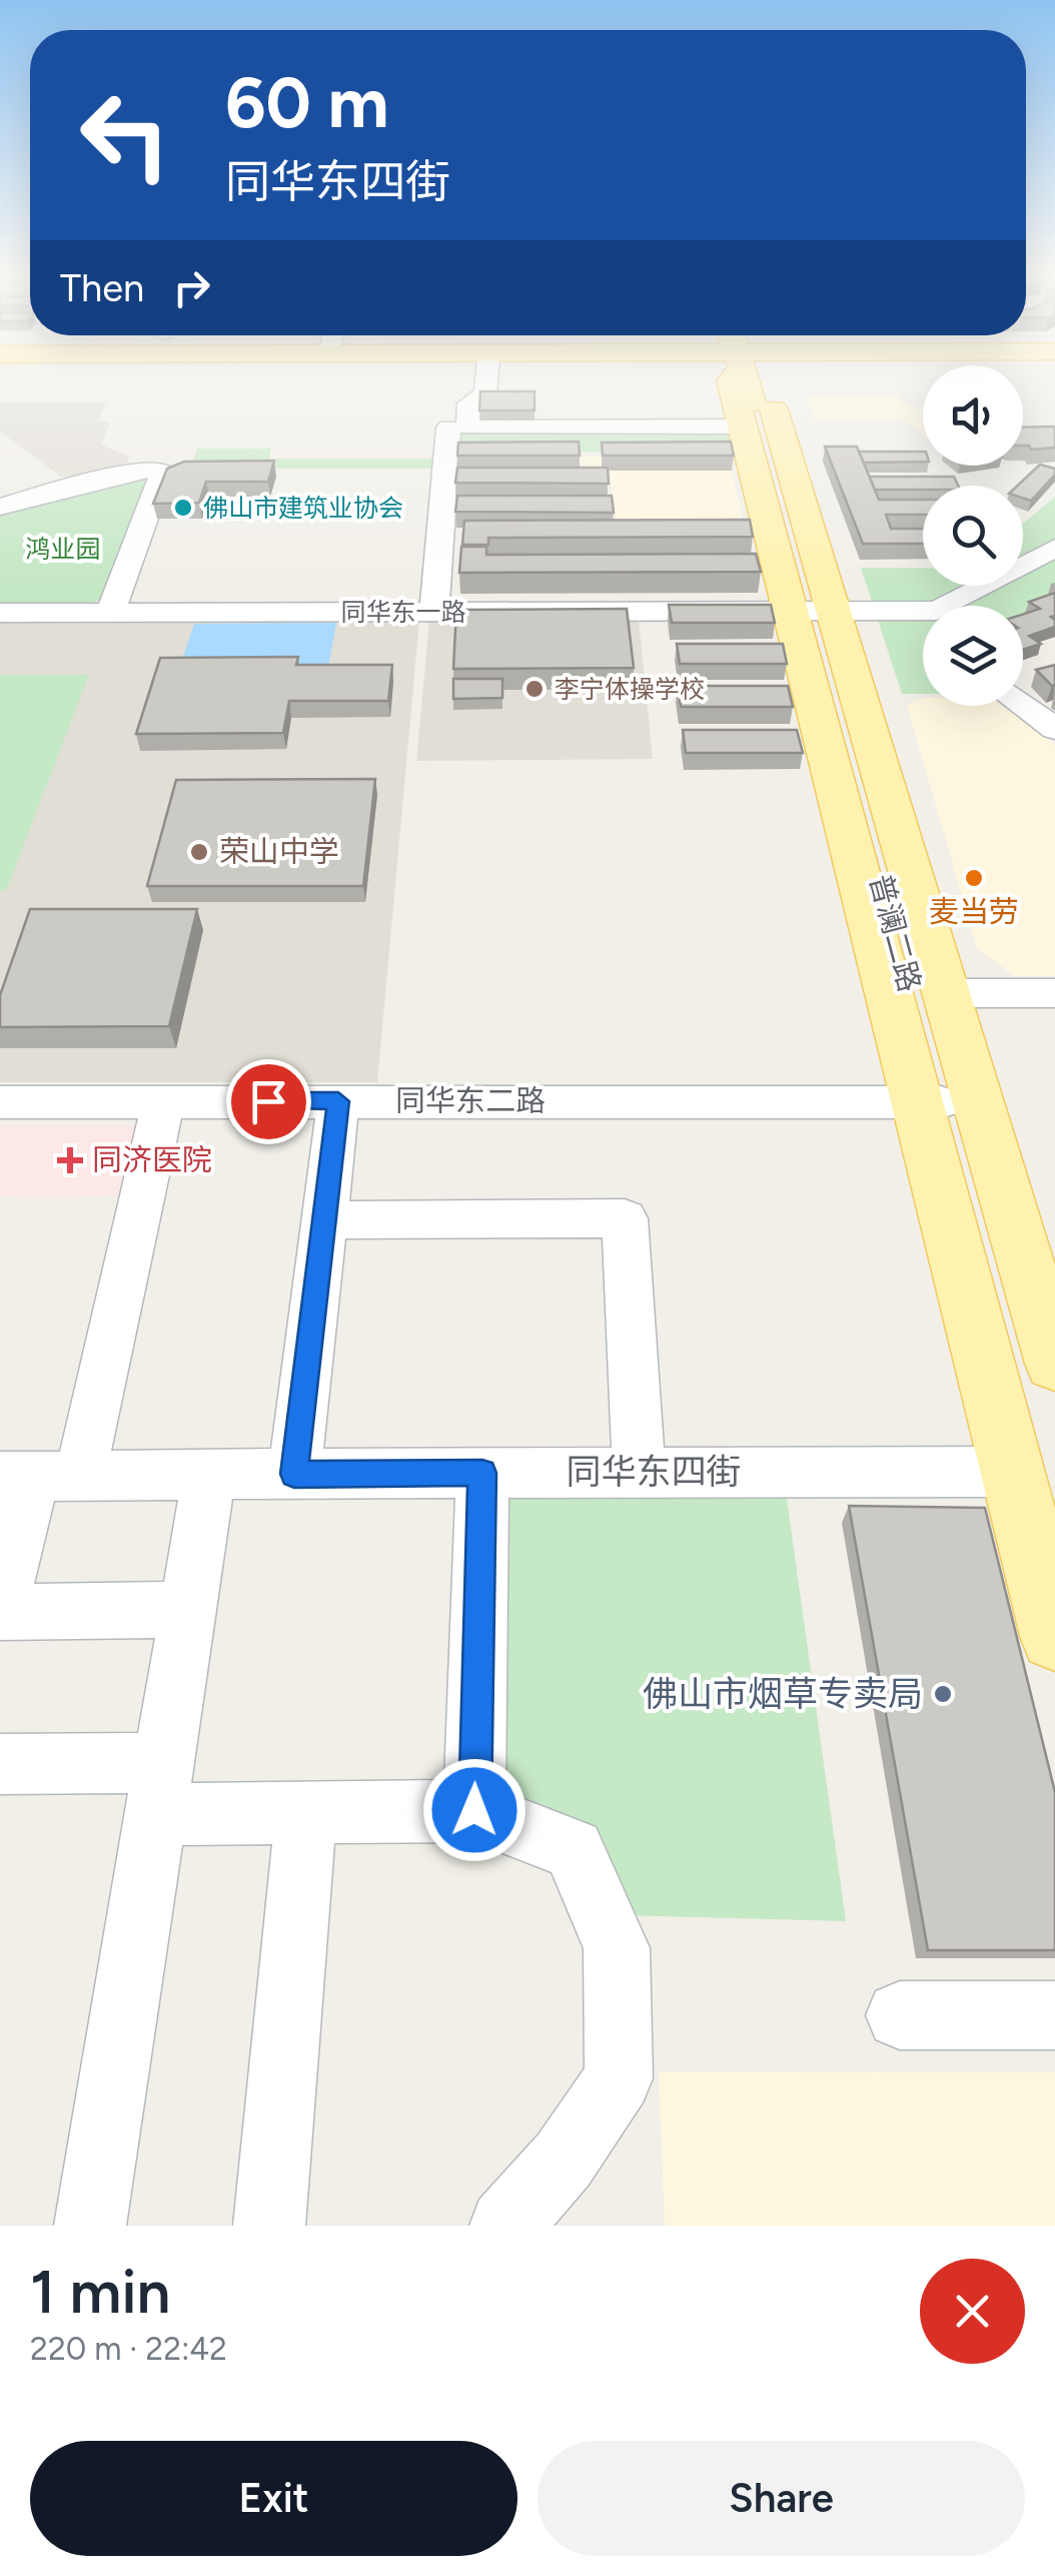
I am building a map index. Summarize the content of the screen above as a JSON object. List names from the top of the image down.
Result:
{
  "streets": {
    "main road": ["普澜二路"],
    "street": ["同华东一路", "同华东二路", "同华东四街"]
  },
  "crossings": [
    ["同华东一路", "普澜二路"]
  ],
  "parks": ["鸿业园"],
  "places": {
    "other": [
      "佛山市建筑业协会",
      "李宁体操学校",
      "荣山中学",
      "麦当劳",
      "佛山市烟草专卖局"
    ],
    "health": ["同济医院"]
  },
  "page": {
    "turn": ["60 m", "同华东四街"],
    "then": "Then",
    "heading": ["1 min", "220 m · 22:42"],
    "buttons": ["Exit", "Share"]
  }
}
